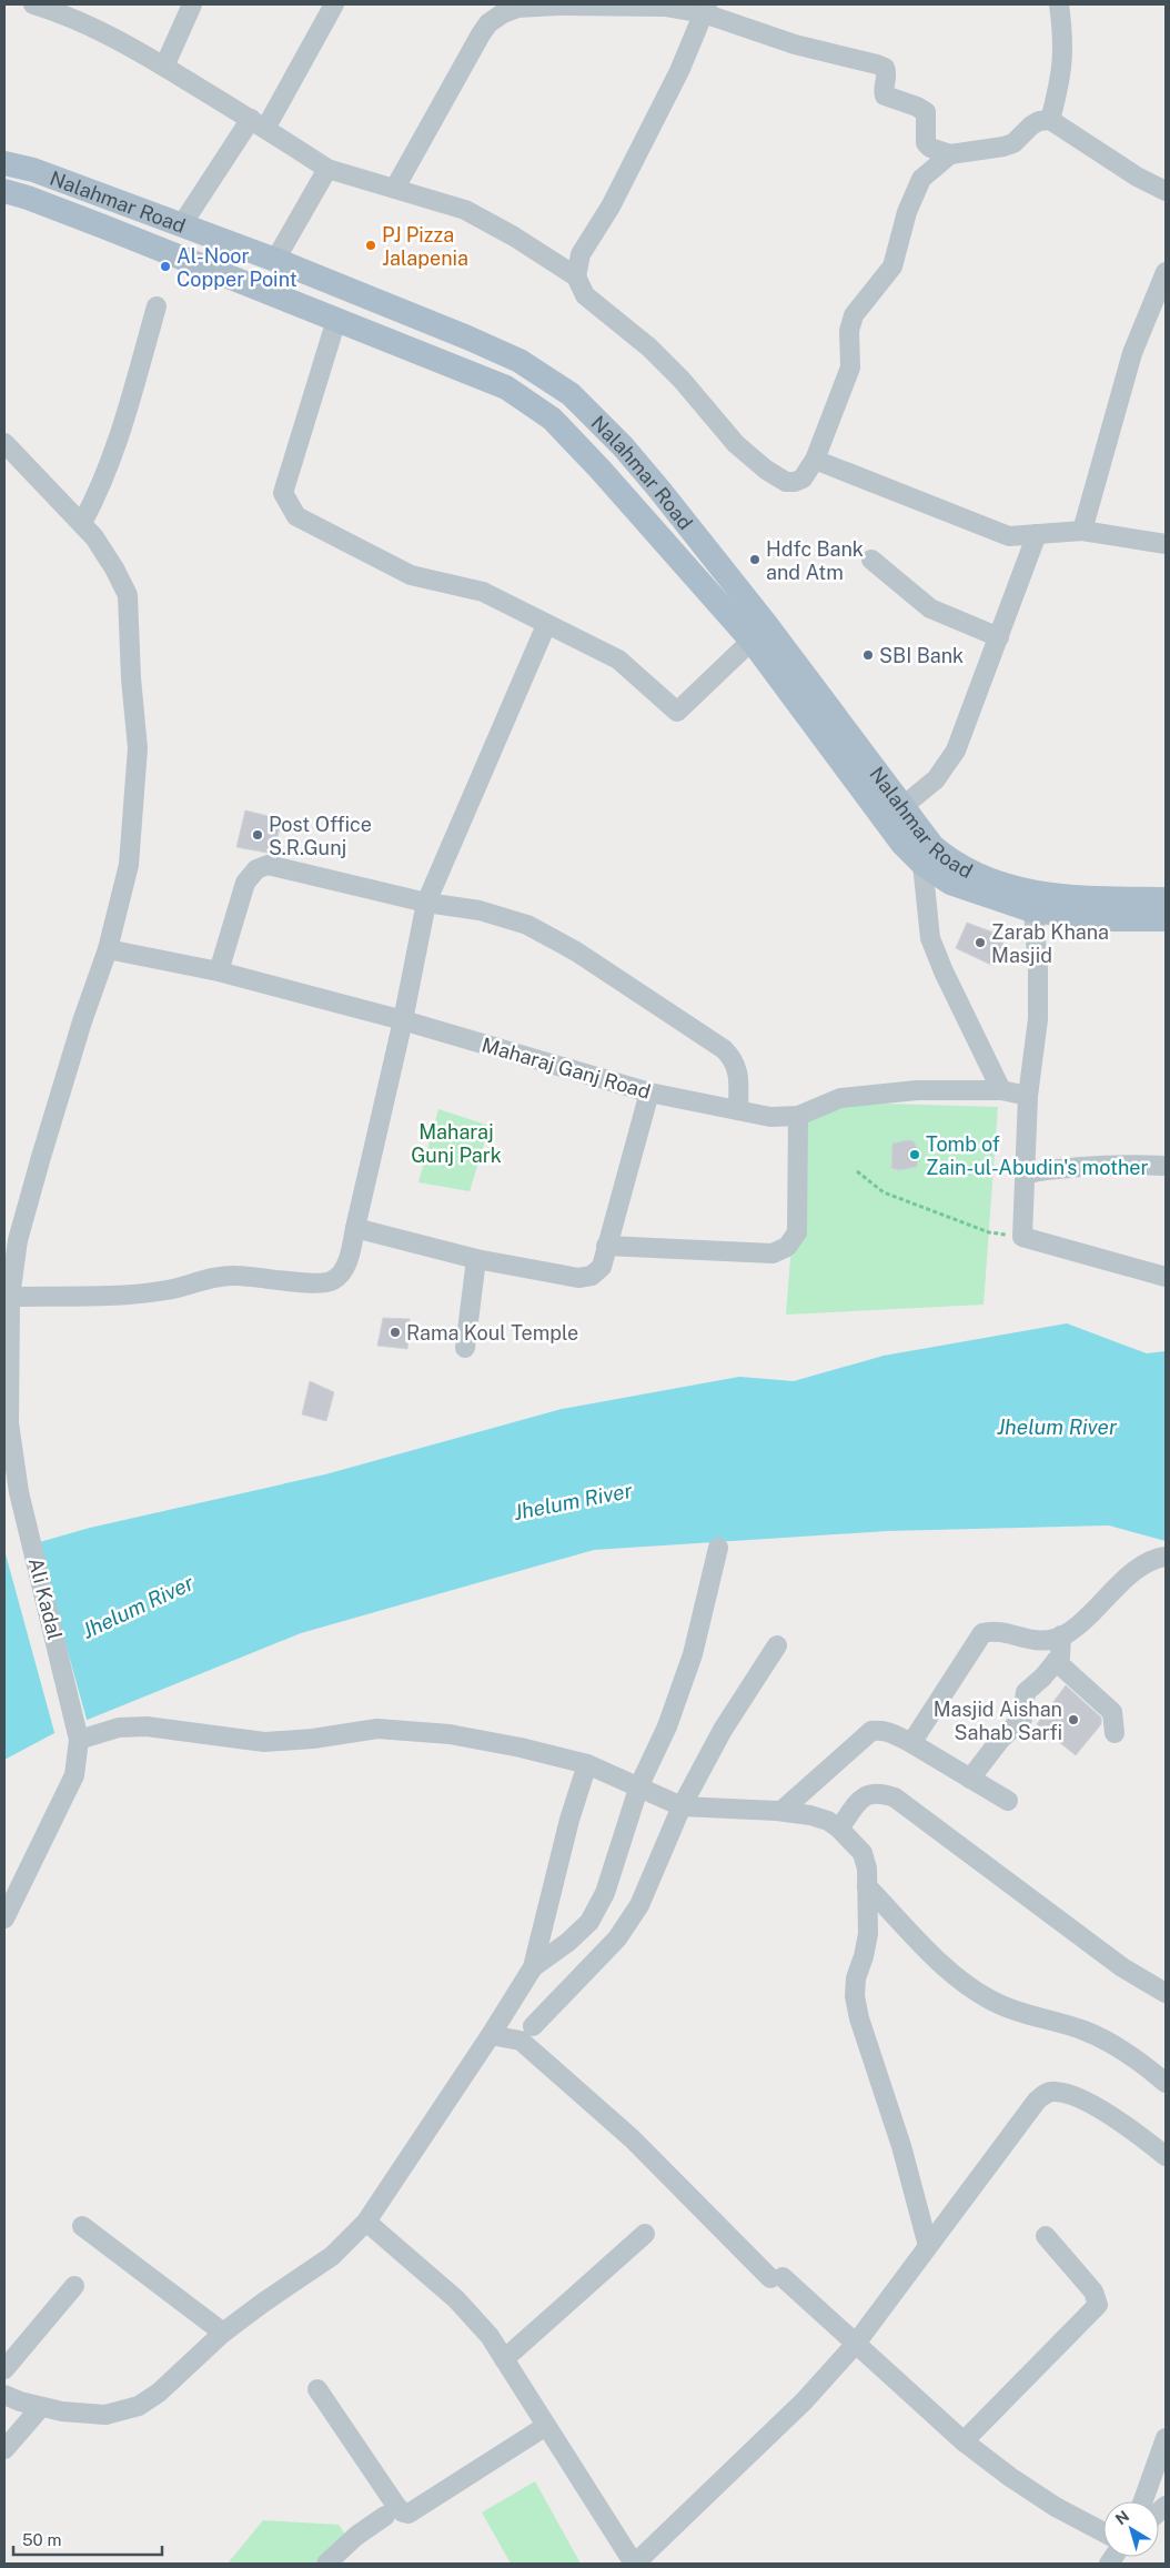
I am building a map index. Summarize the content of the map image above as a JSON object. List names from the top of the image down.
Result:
{
  "streets": {
    "main road": ["Nalahmar Road"],
    "street": ["Maharaj Ganj Road", "Ali Kadal"]
  },
  "crossings": [
    ["Maharaj Ganj Road", "Ali Kadal"]
  ],
  "water": ["Jhelum River"],
  "parks": ["Maharaj Gunj Park"],
  "places": [
    "PJ Pizza Jalapenia",
    "Al-Noor Copper Point",
    "Hdfc Bank and Atm",
    "SBI Bank",
    "Post Office S.R.Gunj",
    "Zarab Khana Masjid",
    "Tomb of Zain-ul-Abudin's mother",
    "Rama Koul Temple",
    "Masjid Aishan Sahab Sarfi"
  ],
  "scale_bar": "50 m",
  "north": "top left"
}
